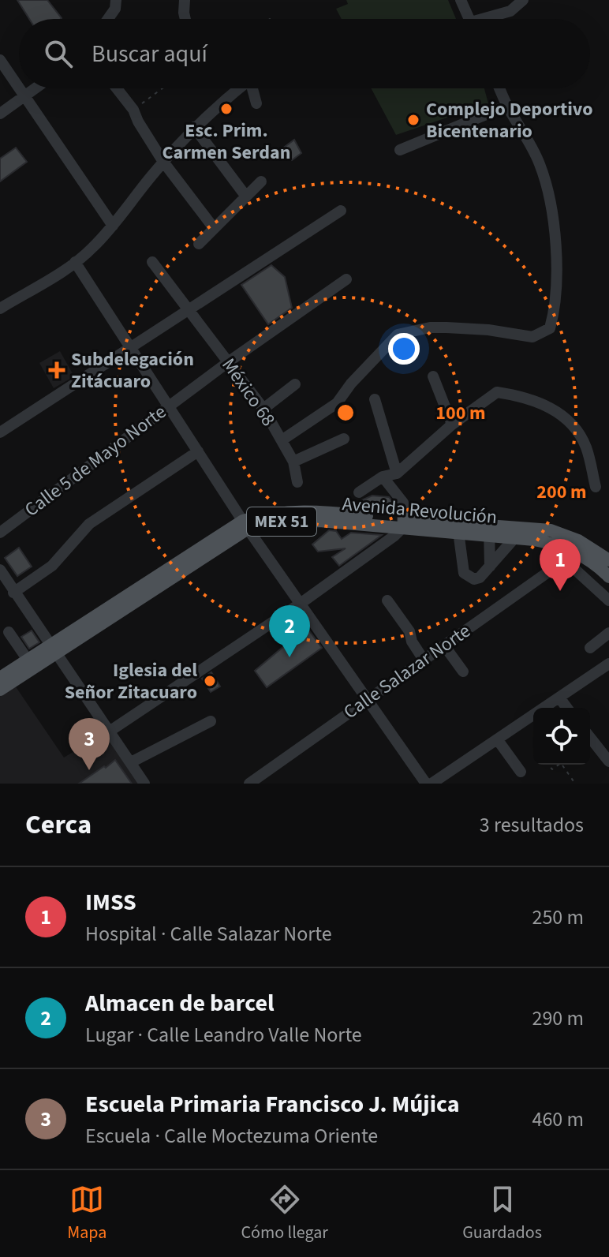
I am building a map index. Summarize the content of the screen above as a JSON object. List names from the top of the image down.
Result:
{
  "streets": {
    "main road": ["Avenida Revolución", "MEX 51"],
    "street": ["México 68", "Calle 5 de Mayo Norte", "Calle Salazar Norte"]
  },
  "crossings": [
    ["México 68", "Calle 5 de Mayo Norte"]
  ],
  "places": {
    "other": ["Esc. Prim. Carmen Serdan", "Complejo Deportivo Bicentenario", "Iglesia del Señor Zitacuaro"],
    "health": ["Subdelegación Zitácuaro"]
  },
  "page": {
    "search": "Buscar aquí",
    "pins": ["1", "2", "3"],
    "heading": ["Cerca", "3 resultados"],
    "list": [
      {
        "mark": "1",
        "name": "IMSS",
        "note": "Hospital · Calle Salazar Norte",
        "value": "250 m"
      },
      {
        "mark": "2",
        "name": "Almacen de barcel",
        "note": "Lugar · Calle Leandro Valle Norte",
        "value": "290 m"
      },
      {
        "mark": "3",
        "name": "Escuela Primaria Francisco J. Mújica",
        "note": "Escuela · Calle Moctezuma Oriente",
        "value": "460 m"
      }
    ],
    "nav": ["Mapa", "Cómo llegar", "Guardados"]
  },
  "rings": ["100 m", "200 m"]
}
